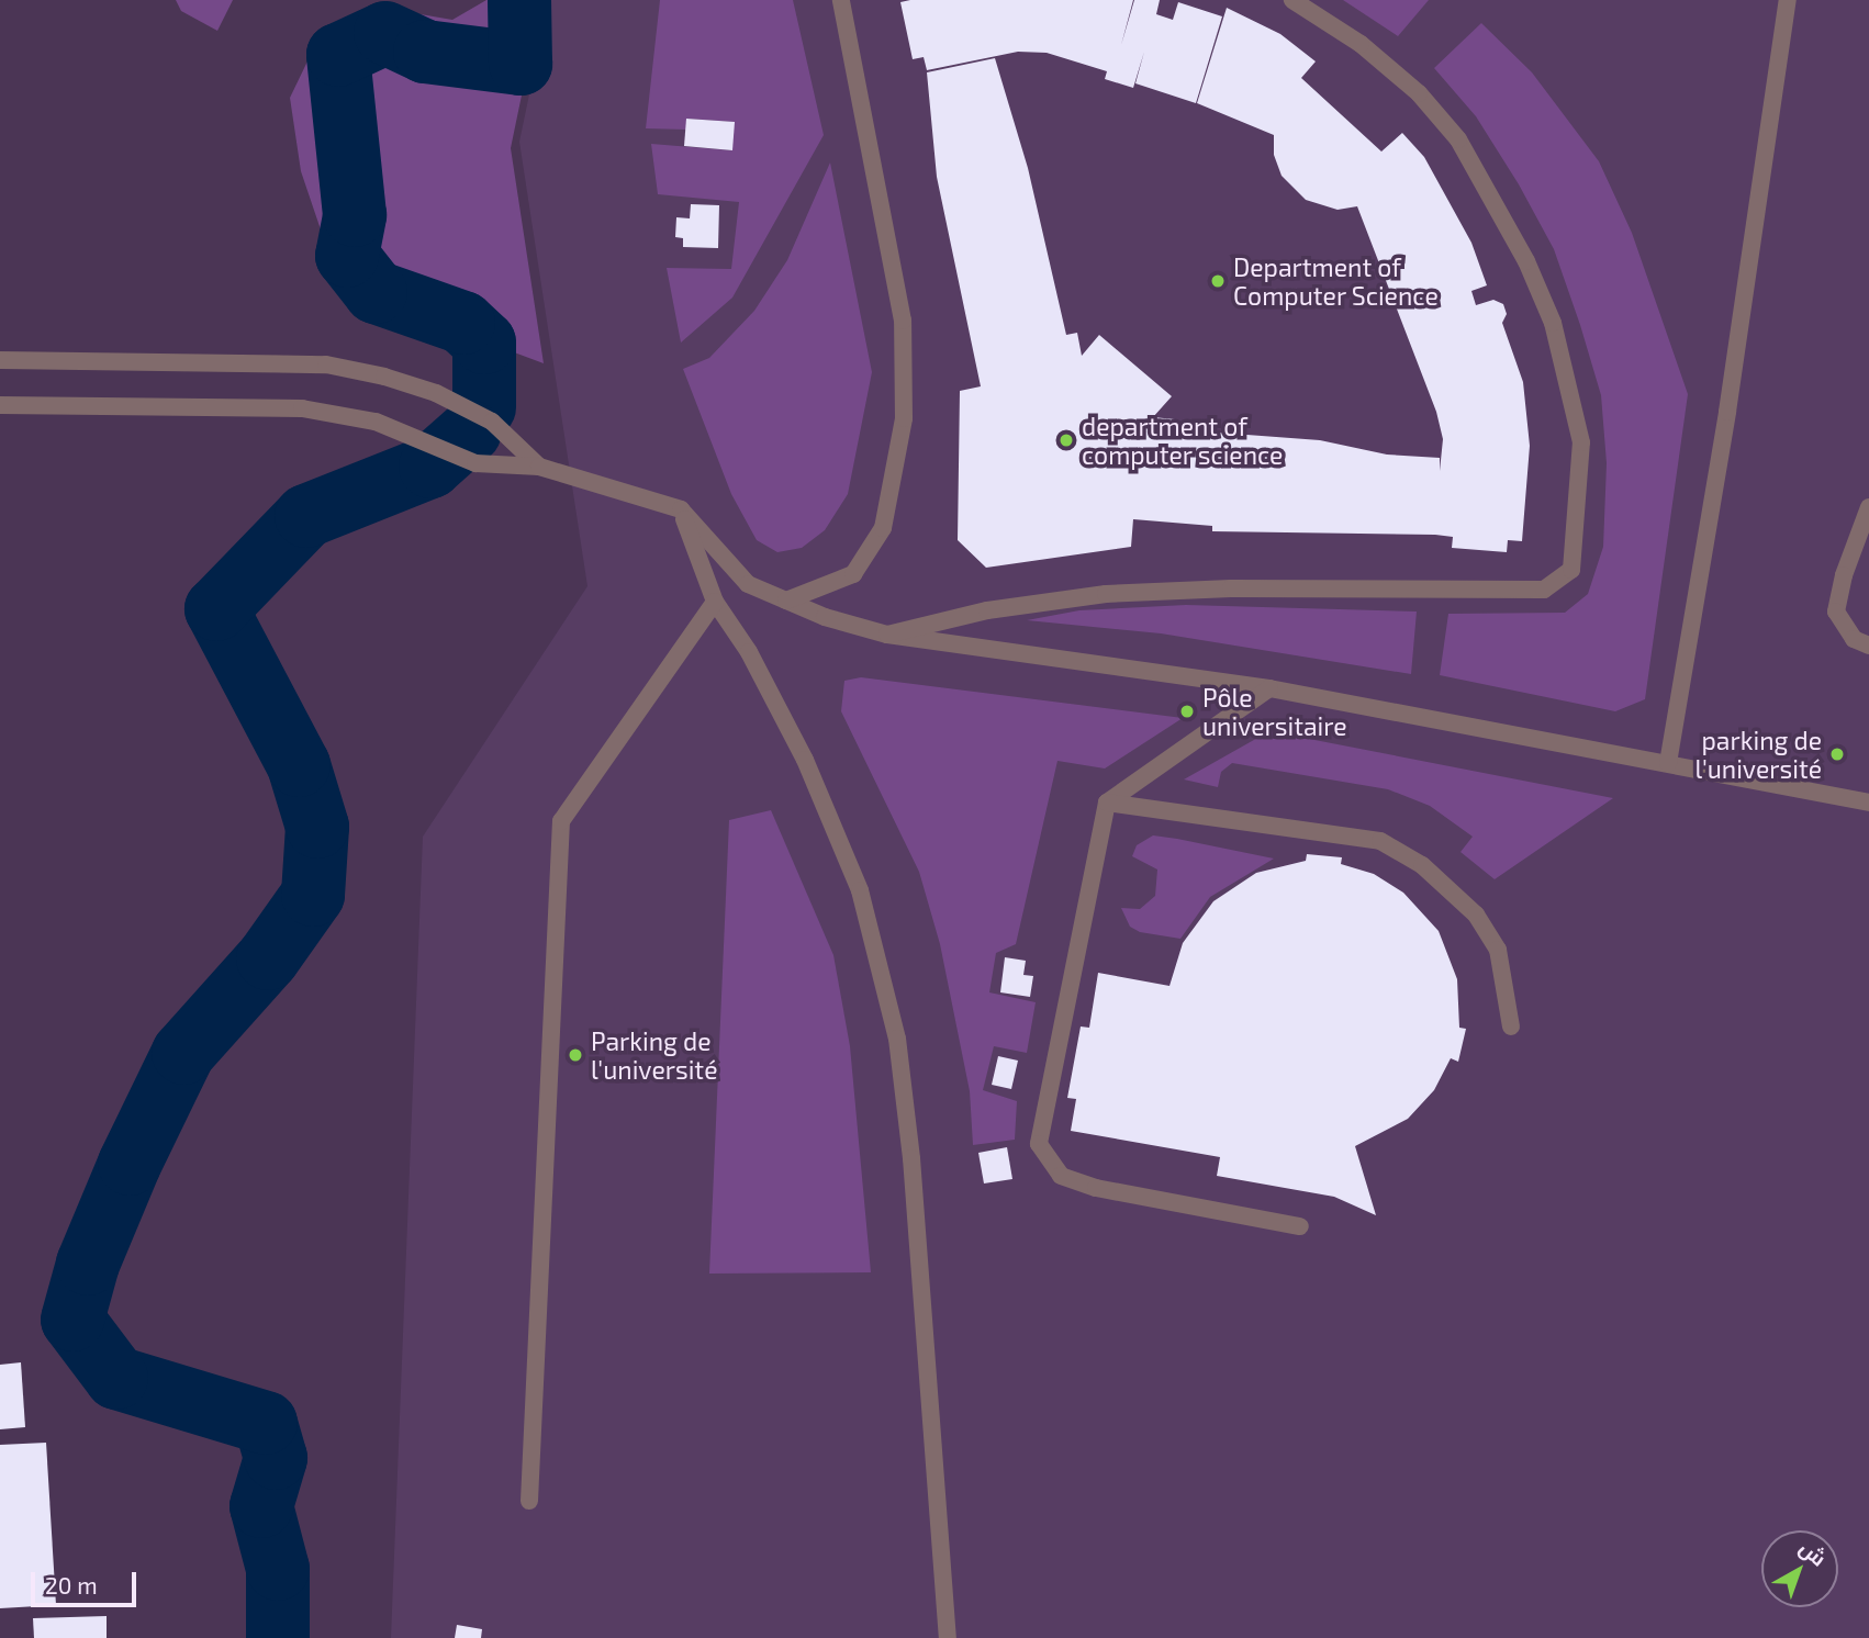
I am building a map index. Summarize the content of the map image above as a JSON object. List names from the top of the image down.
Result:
{
  "places": [
    "Department of Computer Science",
    "department of computer science",
    "Pôle universitaire",
    "parking de l'université",
    "Parking de l'université"
  ],
  "scale_bar": "20 m",
  "north": "top right"
}
